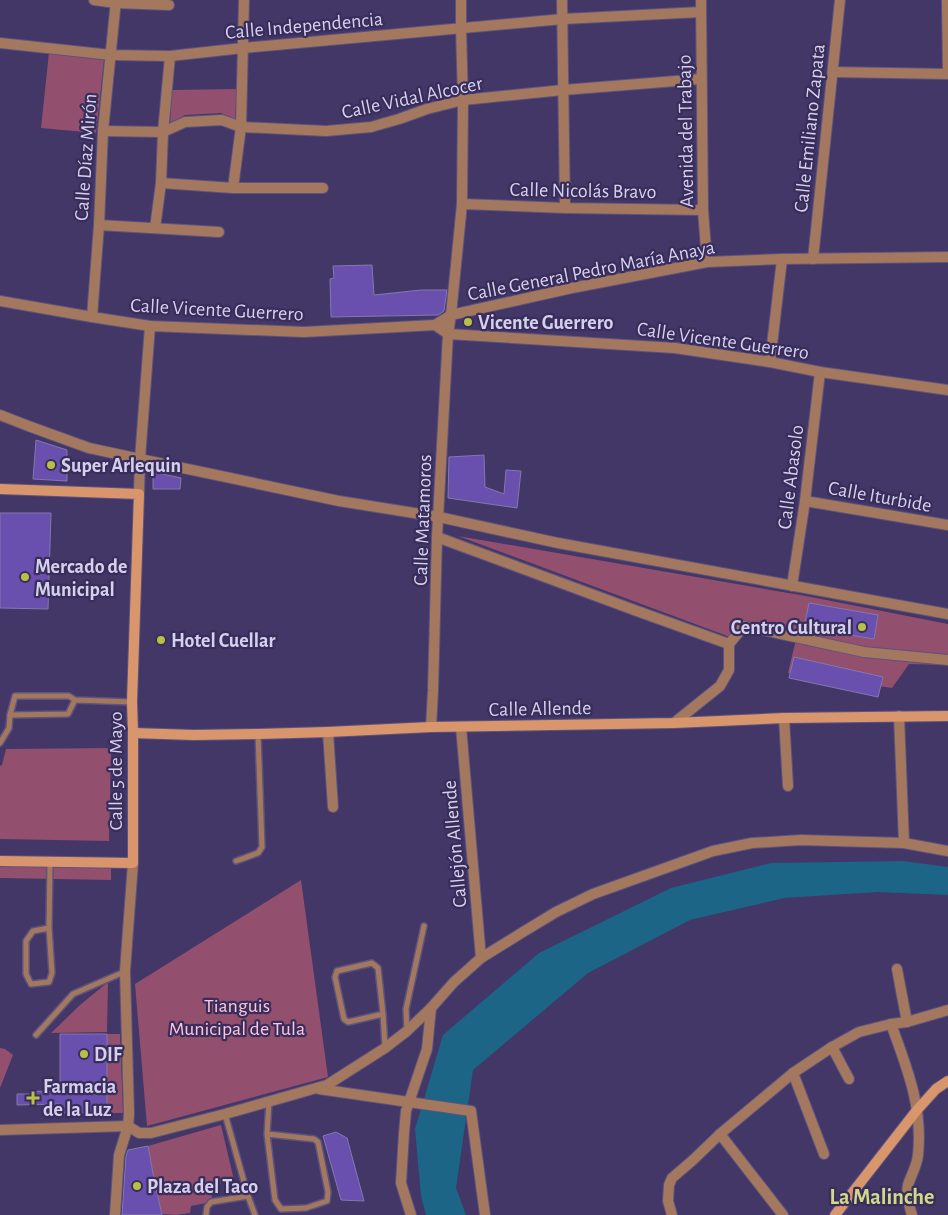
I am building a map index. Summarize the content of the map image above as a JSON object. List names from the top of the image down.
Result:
{
  "streets": {
    "main road": ["Calle Allende", "Calle 5 de Mayo"],
    "street": [
      "Calle Independencia",
      "Calle Vidal Alcocer",
      "Calle Emiliano Zapata",
      "Avenida del Trabajo",
      "Calle Díaz Mirón",
      "Calle Nicolás Bravo",
      "Calle General Pedro María Anaya",
      "Calle Vicente Guerrero",
      "Calle Abasolo",
      "Calle Iturbide",
      "Calle Matamoros",
      "Callejón Allende"
    ]
  },
  "crossings": [
    ["Calle Independencia", "Avenida del Trabajo"],
    ["Calle Independencia", "Calle Díaz Mirón"],
    ["Calle Independencia", "Calle Matamoros"],
    ["Calle Vidal Alcocer", "Avenida del Trabajo"],
    ["Calle Vidal Alcocer", "Calle Díaz Mirón"],
    ["Calle Vidal Alcocer", "Calle Matamoros"],
    ["Calle Emiliano Zapata", "Calle General Pedro María Anaya"],
    ["Avenida del Trabajo", "Calle Nicolás Bravo"],
    ["Avenida del Trabajo", "Calle General Pedro María Anaya"],
    ["Calle Díaz Mirón", "Calle Vicente Guerrero"],
    ["Calle Nicolás Bravo", "Calle Matamoros"],
    ["Calle General Pedro María Anaya", "Calle Matamoros"],
    ["Calle Vicente Guerrero", "Calle Abasolo"],
    ["Calle Vicente Guerrero", "Calle Matamoros"],
    ["Calle Vicente Guerrero", "Calle 5 de Mayo"],
    ["Calle Abasolo", "Calle Iturbide"],
    ["Calle Matamoros", "Calle Allende"],
    ["Calle Allende", "Calle 5 de Mayo"],
    ["Calle Allende", "Callejón Allende"]
  ],
  "districts": ["La Malinche"],
  "parks": ["Tianguis Municipal de Tula"],
  "places": {
    "other": [
      "Vicente Guerrero",
      "Super Arlequin",
      "Mercado de Municipal",
      "Centro Cultural",
      "Hotel Cuellar",
      "DIF",
      "Plaza del Taco"
    ],
    "health": ["Farmacia de la Luz"]
  }
}
